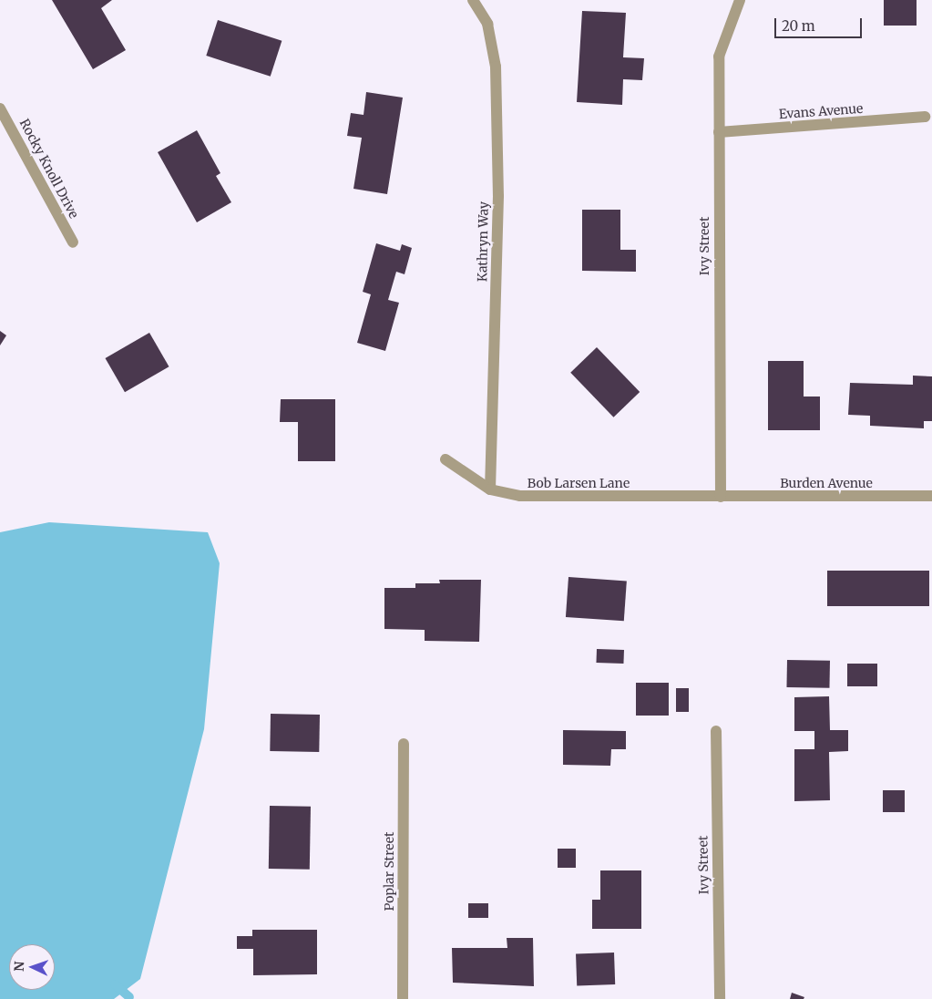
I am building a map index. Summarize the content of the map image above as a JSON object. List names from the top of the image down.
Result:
{
  "streets": {
    "street": [
      "Evans Avenue",
      "Rocky Knoll Drive",
      "Kathryn Way",
      "Ivy Street",
      "Bob Larsen Lane",
      "Burden Avenue",
      "Poplar Street"
    ]
  },
  "crossings": [
    ["Evans Avenue", "Ivy Street"],
    ["Kathryn Way", "Bob Larsen Lane"],
    ["Ivy Street", "Bob Larsen Lane"],
    ["Ivy Street", "Burden Avenue"],
    ["Bob Larsen Lane", "Burden Avenue"]
  ],
  "scale_bar": "20 m",
  "north": "left"
}
